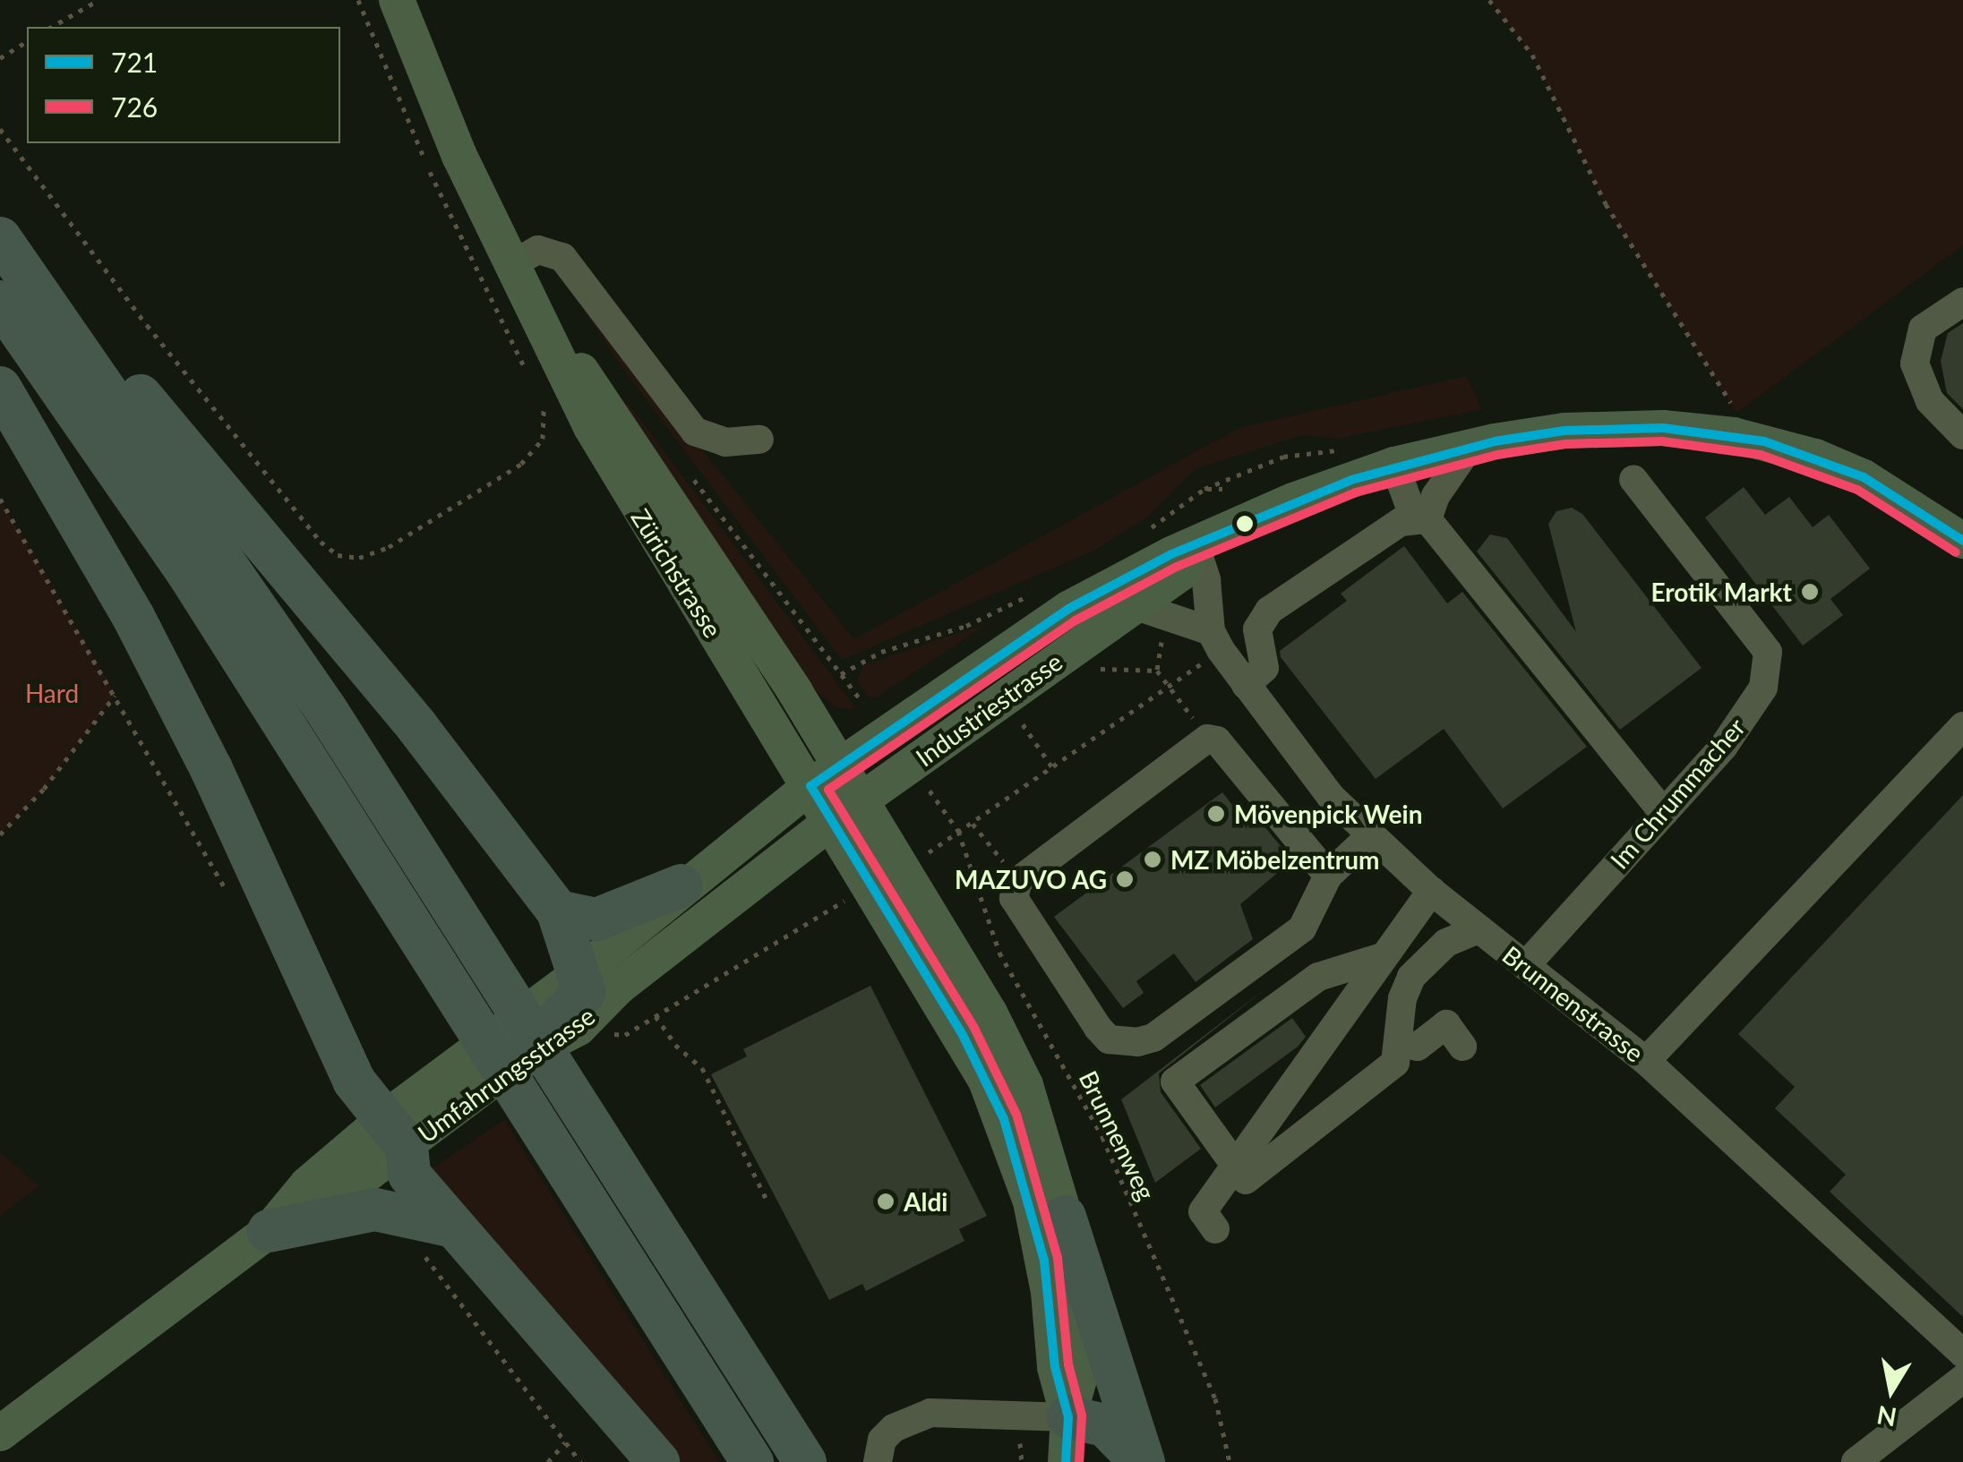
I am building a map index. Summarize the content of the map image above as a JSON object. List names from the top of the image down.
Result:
{
  "streets": {
    "main road": ["Zürichstrasse", "Industriestrasse", "Umfahrungsstrasse"],
    "street": ["Im Chrummacher", "Brunnenstrasse"],
    "path": ["Brunnenweg"]
  },
  "crossings": [
    ["Zürichstrasse", "Industriestrasse"],
    ["Zürichstrasse", "Umfahrungsstrasse"],
    ["Industriestrasse", "Umfahrungsstrasse"],
    ["Im Chrummacher", "Brunnenstrasse"]
  ],
  "parks": ["Hard"],
  "places": [
    "Erotik Markt",
    "Mövenpick Wein",
    "MZ Möbelzentrum",
    "MAZUVO AG",
    "Aldi"
  ],
  "lines": ["transit line 721", "transit line 726"],
  "legend": ["721", "726"],
  "north": "bottom"
}
